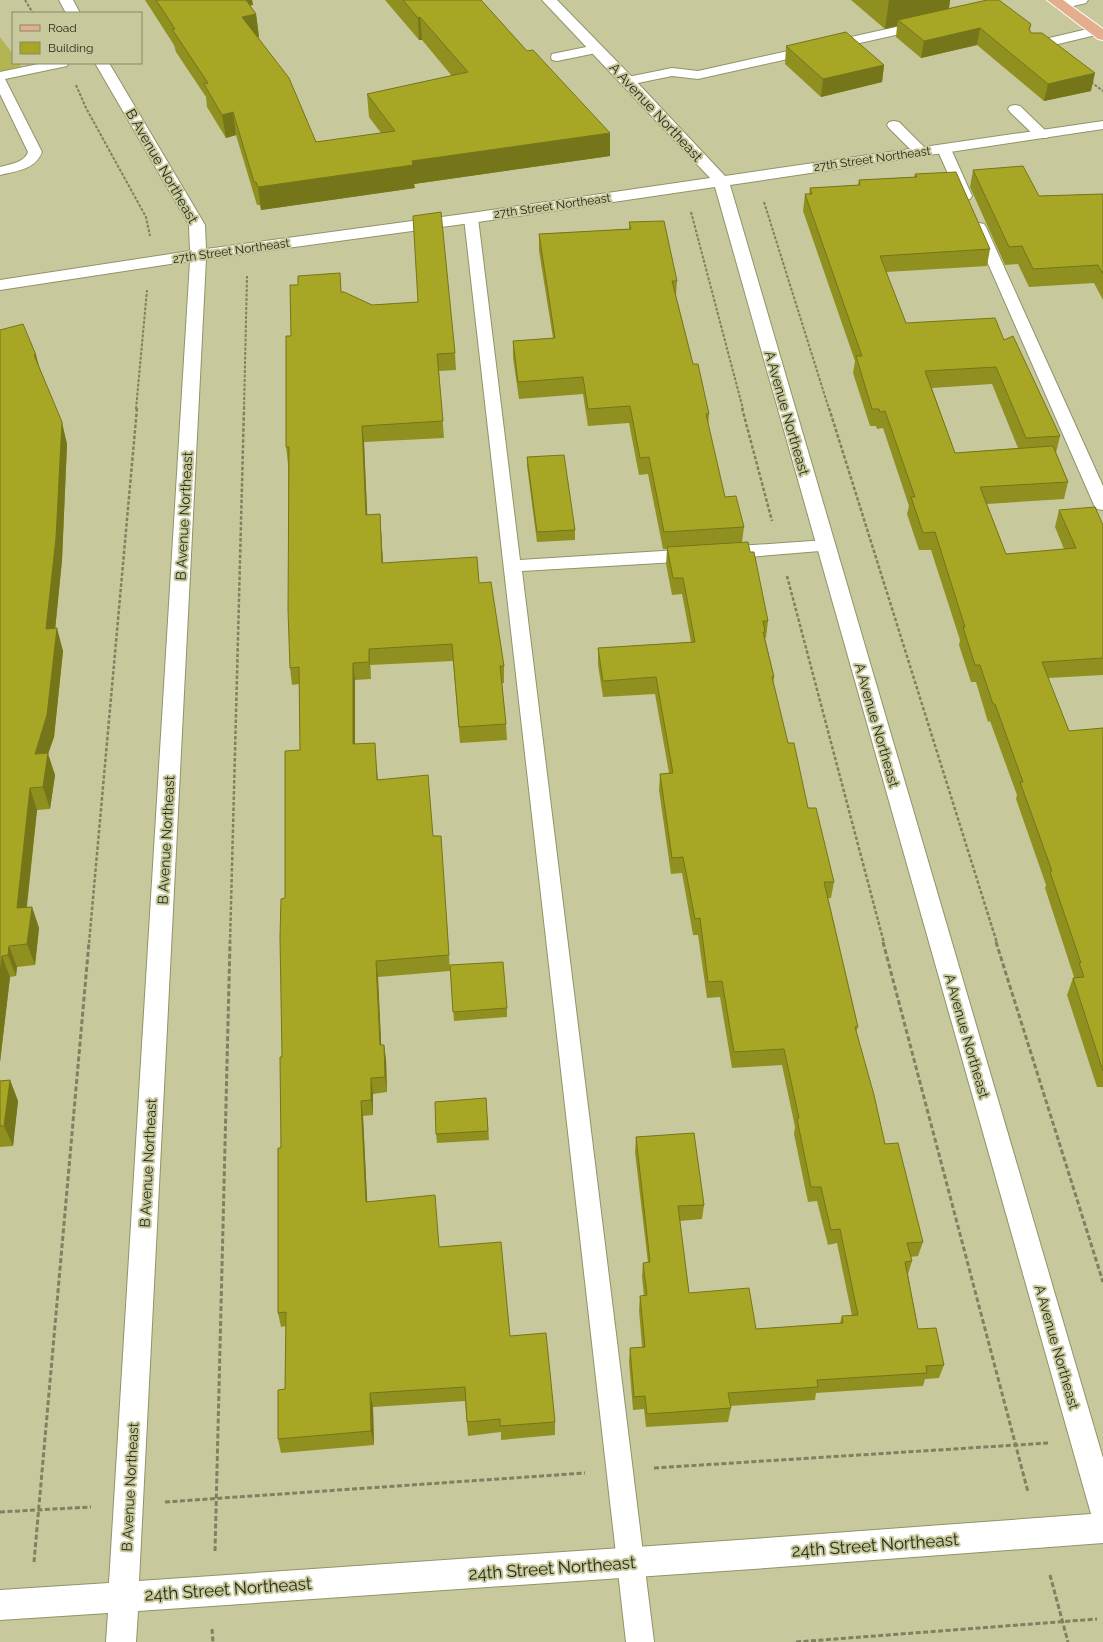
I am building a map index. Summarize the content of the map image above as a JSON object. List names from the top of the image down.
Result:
{
  "streets": {
    "street": [
      "A Avenue Northeast",
      "27th Street Northeast",
      "B Avenue Northeast",
      "24th Street Northeast"
    ]
  },
  "crossings": [
    ["A Avenue Northeast", "27th Street Northeast"],
    ["27th Street Northeast", "B Avenue Northeast"],
    ["B Avenue Northeast", "24th Street Northeast"]
  ],
  "legend": ["Road", "Building"]
}
